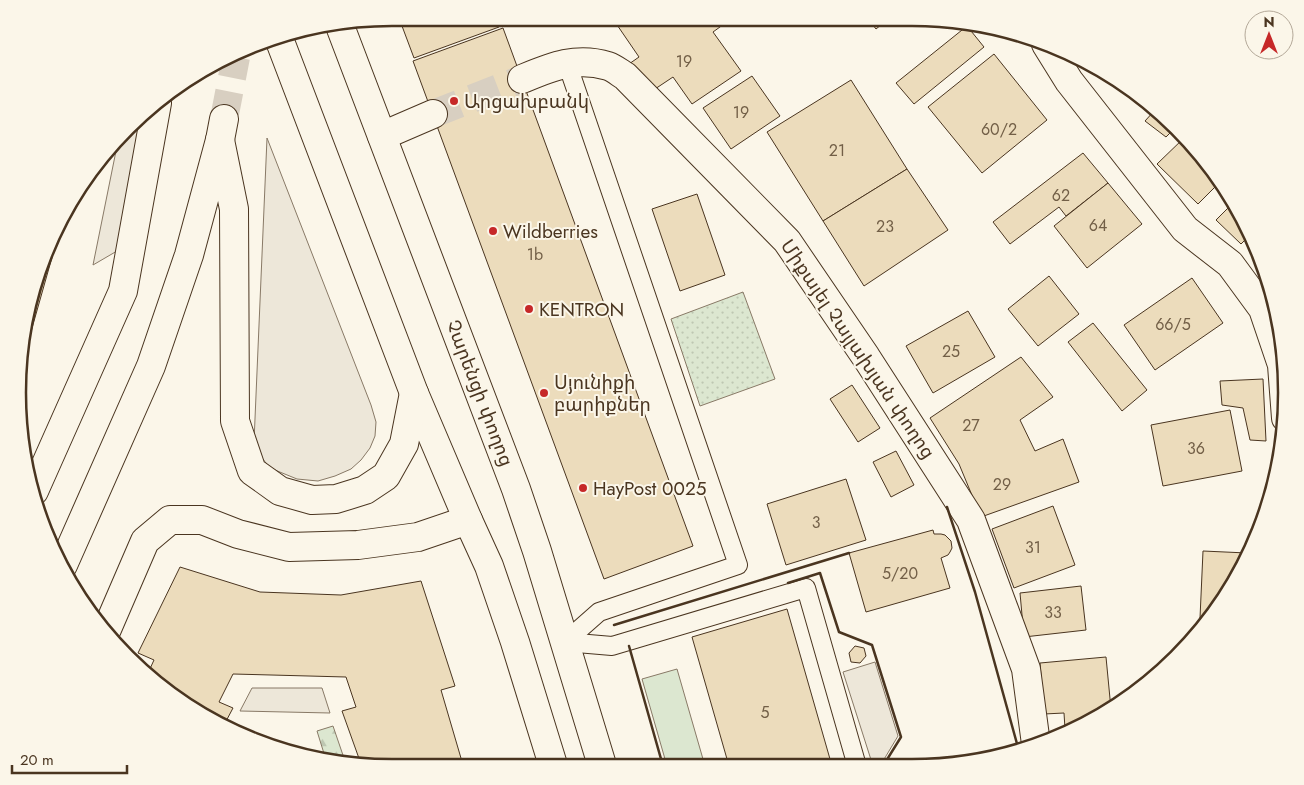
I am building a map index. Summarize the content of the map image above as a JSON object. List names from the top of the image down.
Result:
{
  "streets": {
    "main road": ["Միքայել Չայլախյան փողոց", "Չարենցի փողոց"]
  },
  "places": [
    "Արցախբանկ",
    "Wildberries",
    "KENTRON",
    "Սյունիքի բարիքներ",
    "HayPost 0025"
  ],
  "house_numbers": [
    "19",
    "19",
    "60/2",
    "21",
    "62",
    "64",
    "23",
    "1b",
    "66/5",
    "25",
    "27",
    "36",
    "29",
    "3",
    "31",
    "5/20",
    "33",
    "5"
  ],
  "scale_bar": "20 m",
  "north": "top"
}
